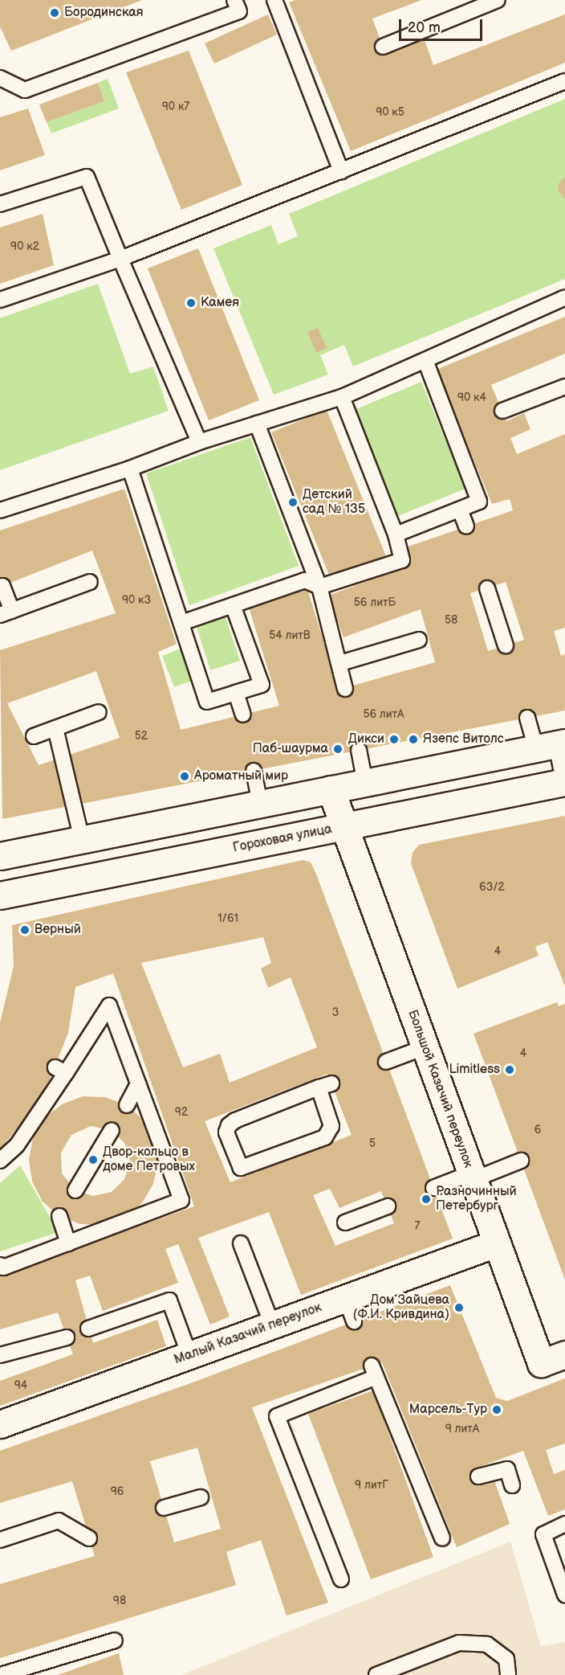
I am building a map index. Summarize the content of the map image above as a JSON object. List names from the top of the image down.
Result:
{
  "streets": {
    "street": ["Гороховая улица", "Большой Казачий переулок", "Малый Казачий переулок"]
  },
  "crossings": [
    ["Гороховая улица", "Большой Казачий переулок"],
    ["Большой Казачий переулок", "Малый Казачий переулок"]
  ],
  "places": [
    "Бородинская",
    "Камея",
    "Детский сад № 135",
    "Дикси",
    "Язепс Витолс",
    "Паб-шаурма",
    "Ароматный мир",
    "Верный",
    "Limitless",
    "Двор-кольцо в доме Петровых",
    "Разночинный Петербург",
    "Дом Зайцева (Ф.И. Кривдина)",
    "Марсель-Тур"
  ],
  "house_numbers": [
    "90 к7",
    "90 к5",
    "90 к2",
    "90 к4",
    "90 к3",
    "56 литБ",
    "58",
    "54 литВ",
    "56 литА",
    "52",
    "63/2",
    "1/61",
    "4",
    "3",
    "4",
    "92",
    "6",
    "5",
    "7",
    "94",
    "9 литА",
    "9 литГ",
    "96",
    "98"
  ],
  "scale_bar": "20 m"
}
